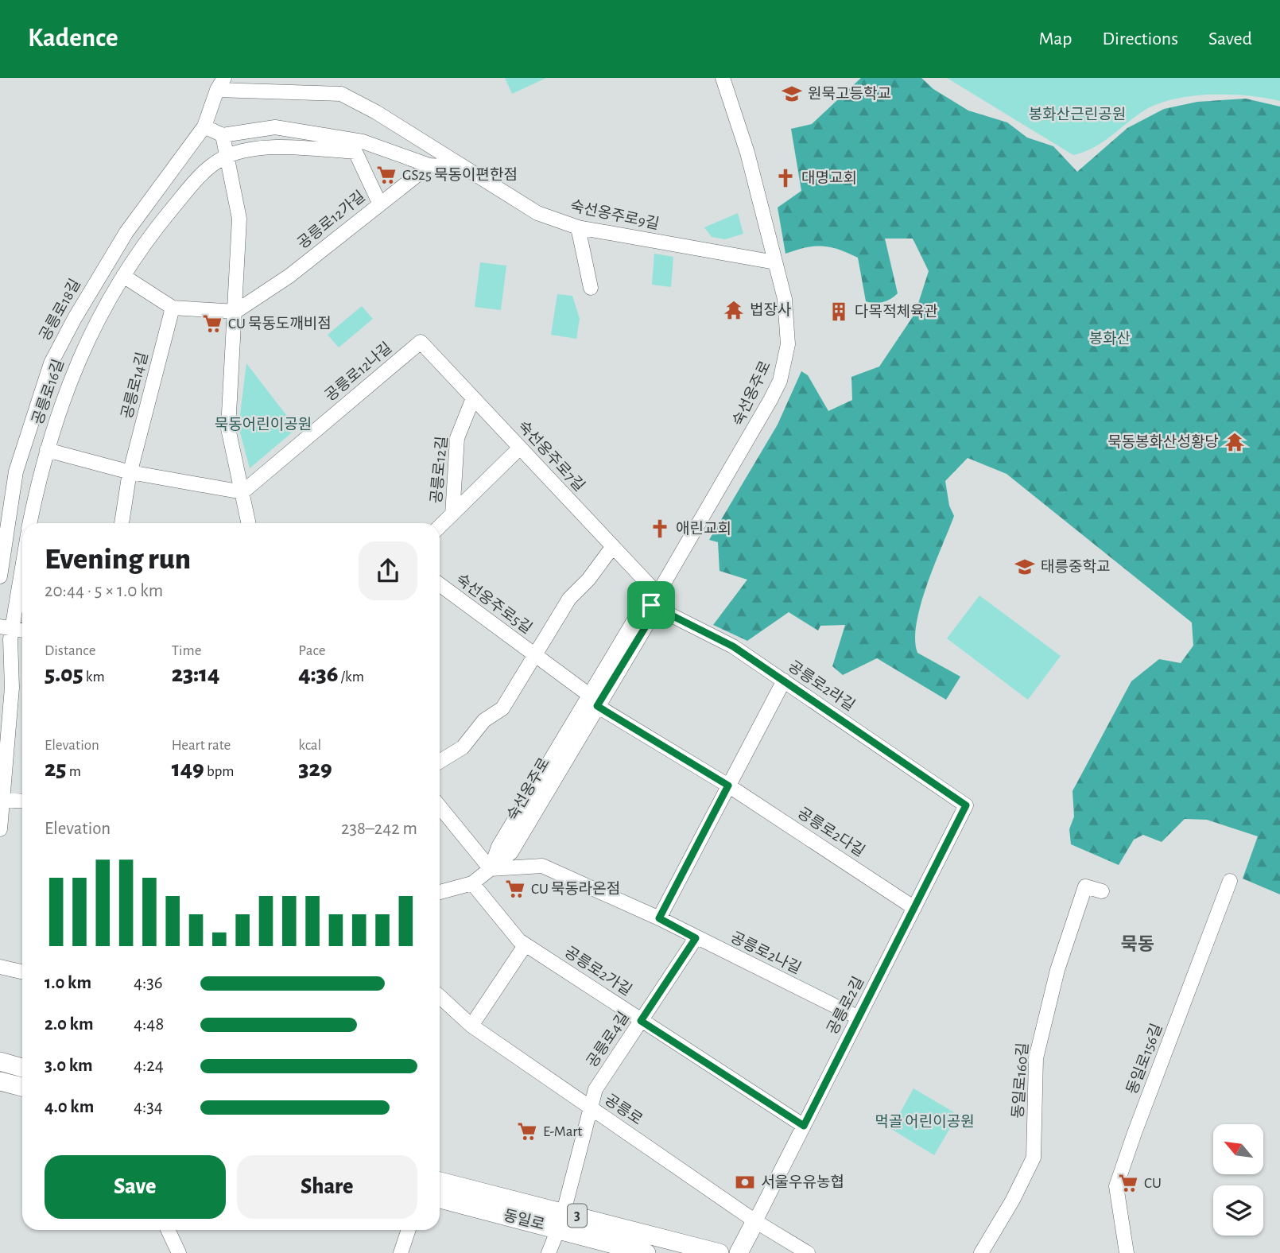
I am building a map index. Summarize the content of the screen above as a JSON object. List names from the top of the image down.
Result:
{
  "streets": {
    "main road": ["3", "동일로"],
    "street": [
      "숙선옹주로9길",
      "공릉로12가길",
      "공릉로18길",
      "공릉로12나길",
      "공릉로14길",
      "공릉로16길",
      "숙선옹주로",
      "숙선옹주로7길",
      "공릉로12길",
      "숙선옹주로5길",
      "공릉로2라길",
      "공릉로2다길",
      "공릉로2나길",
      "공릉로2가길",
      "공릉로2길",
      "공릉로4길",
      "동일로156길",
      "동일로160길",
      "공릉로"
    ]
  },
  "crossings": [
    ["숙선옹주로9길", "공릉로18길"],
    ["숙선옹주로9길", "숙선옹주로"],
    ["공릉로12가길", "공릉로16길"],
    ["공릉로12나길", "숙선옹주로7길"],
    ["숙선옹주로", "숙선옹주로7길"],
    ["숙선옹주로", "숙선옹주로5길"],
    ["숙선옹주로", "공릉로2라길"],
    ["숙선옹주로", "공릉로2다길"],
    ["숙선옹주로", "공릉로2나길"],
    ["숙선옹주로7길", "공릉로12길"],
    ["숙선옹주로7길", "숙선옹주로5길"],
    ["숙선옹주로7길", "공릉로2라길"],
    ["숙선옹주로5길", "공릉로2다길"],
    ["공릉로2라길", "공릉로2길"],
    ["공릉로2다길", "공릉로2길"],
    ["공릉로2나길", "공릉로2길"],
    ["공릉로2나길", "공릉로4길"],
    ["공릉로2가길", "공릉로2길"],
    ["공릉로2가길", "공릉로4길"],
    ["공릉로2길", "공릉로"],
    ["공릉로4길", "공릉로"],
    ["공릉로4길", "동일로"],
    ["공릉로", "동일로"]
  ],
  "districts": ["묵동"],
  "parks": [
    "봉화산근린공원",
    "봉화산",
    "묵동어린이공원",
    "먹골 어린이공원"
  ],
  "places": {
    "school or university": ["원묵고등학교", "태릉중학교"],
    "supermarket": [
      "GS25 묵동이편한점",
      "CU 묵동도깨비점",
      "CU 묵동라온점",
      "E-Mart",
      "CU"
    ],
    "church": ["대명교회", "애린교회"],
    "temple": ["법장사", "묵동봉화산성황당"],
    "building": ["다목적체육관"],
    "bank": ["서울우유농협"]
  },
  "north": "top left",
  "page": {
    "header": "Kadence",
    "nav": ["Map", "Directions", "Saved"],
    "heading": ["Evening run", "20:44 · 5 × 1.0 km"],
    "stats": [
      ["Distance", "5.05 km"],
      ["Time", "23:14"],
      ["Pace", "4:36 /km"],
      ["Elevation", "25 m"],
      ["Heart rate", "149 bpm"],
      ["kcal", "329"]
    ],
    "chart": ["Elevation", "238–242 m"],
    "list": [
      {
        "name": "1.0 km",
        "note": "4:36"
      },
      {
        "name": "2.0 km",
        "note": "4:48"
      },
      {
        "name": "3.0 km",
        "note": "4:24"
      },
      {
        "name": "4.0 km",
        "note": "4:34"
      }
    ],
    "buttons": ["Save", "Share"]
  }
}
